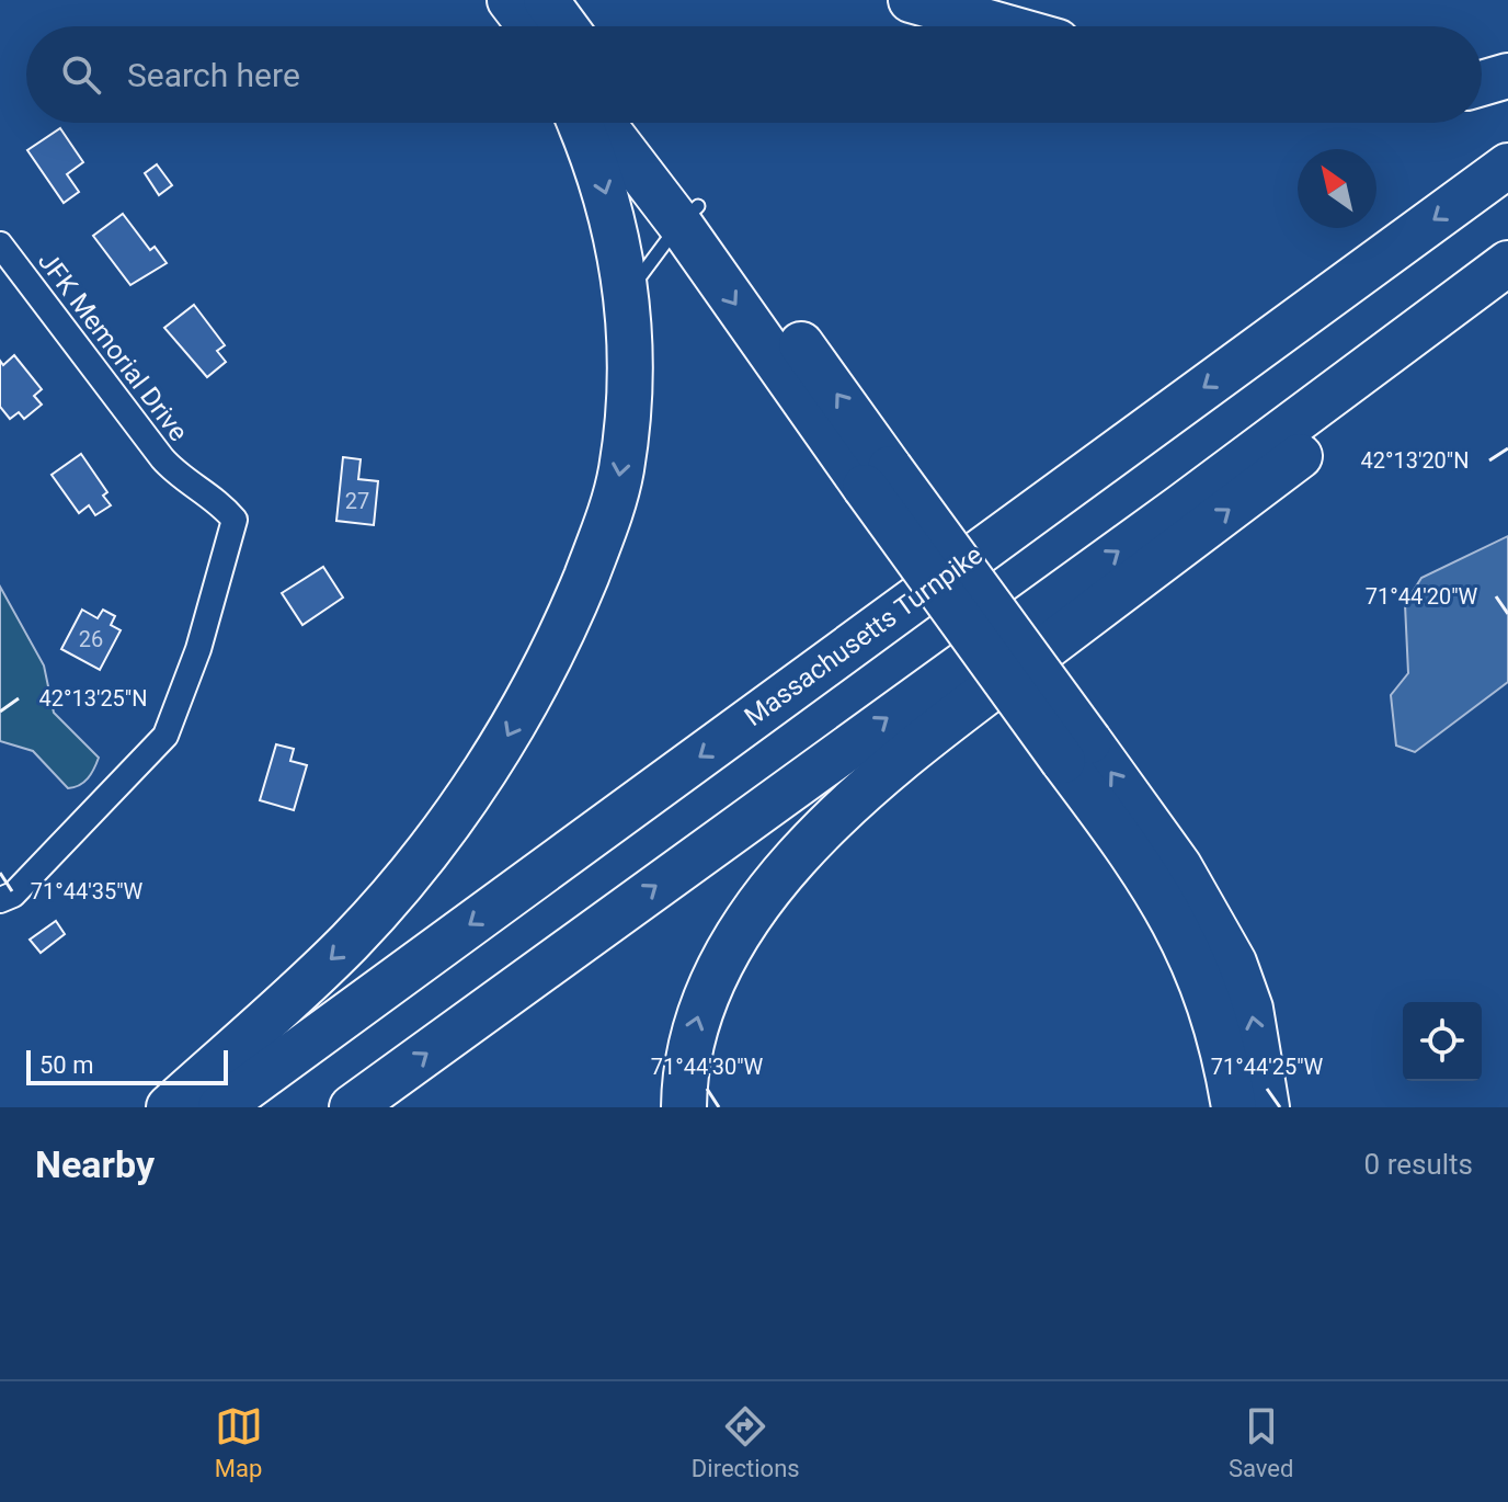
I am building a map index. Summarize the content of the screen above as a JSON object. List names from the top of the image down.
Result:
{
  "streets": {
    "highway": ["Massachusetts Turnpike"],
    "street": ["JFK Memorial Drive"]
  },
  "house_numbers": ["27", "26"],
  "scale_bar": "50 m",
  "north": "top left",
  "page": {
    "search": "Search here",
    "scale": "50 m",
    "heading": ["Nearby", "0 results"],
    "nav": ["Map", "Directions", "Saved"]
  },
  "coordinates": [
    "42°13'20\"N",
    "71°44'20\"W",
    "42°13'25\"N",
    "71°44'35\"W",
    "71°44'30\"W",
    "71°44'25\"W"
  ]
}
